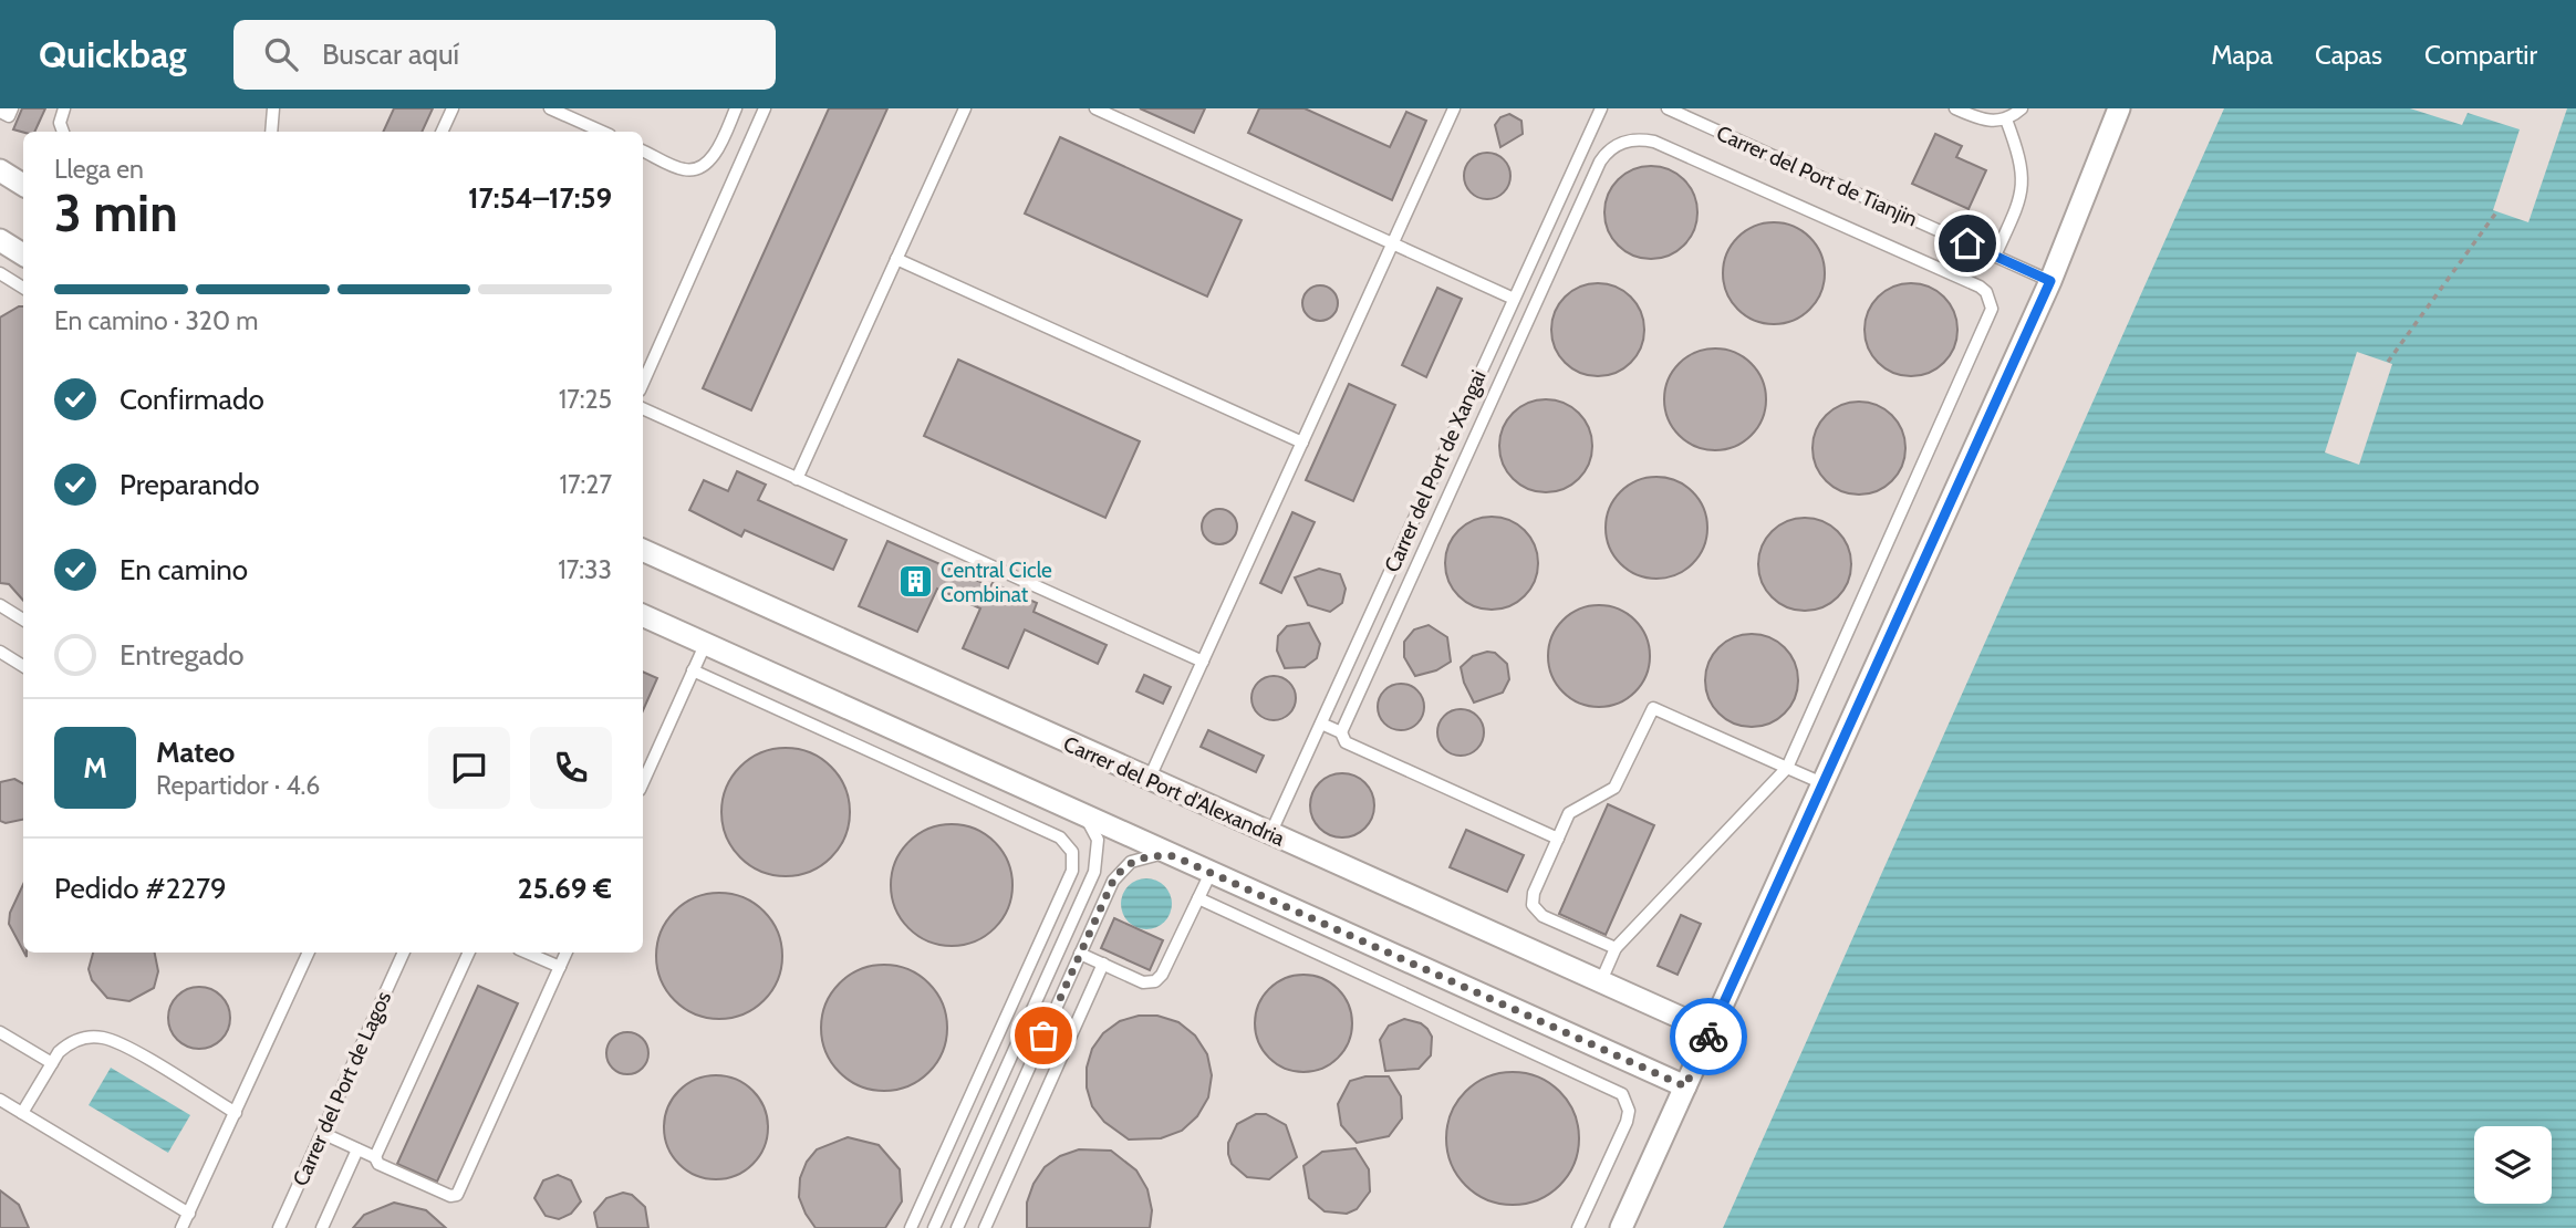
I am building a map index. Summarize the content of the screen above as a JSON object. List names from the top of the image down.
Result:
{
  "streets": {
    "street": ["Carrer del Port d'Alexandria"],
    "lane": ["Carrer del Port de Tianjin", "Carrer del Port de Xangai", "Carrer del Port de Lagos"]
  },
  "crossings": [
    ["Carrer del Port de Xangai", "Carrer del Port d'Alexandria"]
  ],
  "places": {
    "building": ["Central Cicle Combinat"]
  },
  "page": {
    "header": "Quickbag",
    "search": "Buscar aquí",
    "nav": ["Mapa", "Capas", "Compartir"],
    "heading": ["3 min", "Llega en", "17:54–17:59"],
    "panel": [
      "Mateo",
      "Repartidor · 4.6",
      "Pedido #2279",
      "25.69 €"
    ],
    "bar": "En camino · 320 m",
    "list": [
      ["Confirmado", "17:25"],
      ["Preparando", "17:27"],
      ["En camino", "17:33"],
      "Entregado"
    ],
    "round": "M"
  }
}
